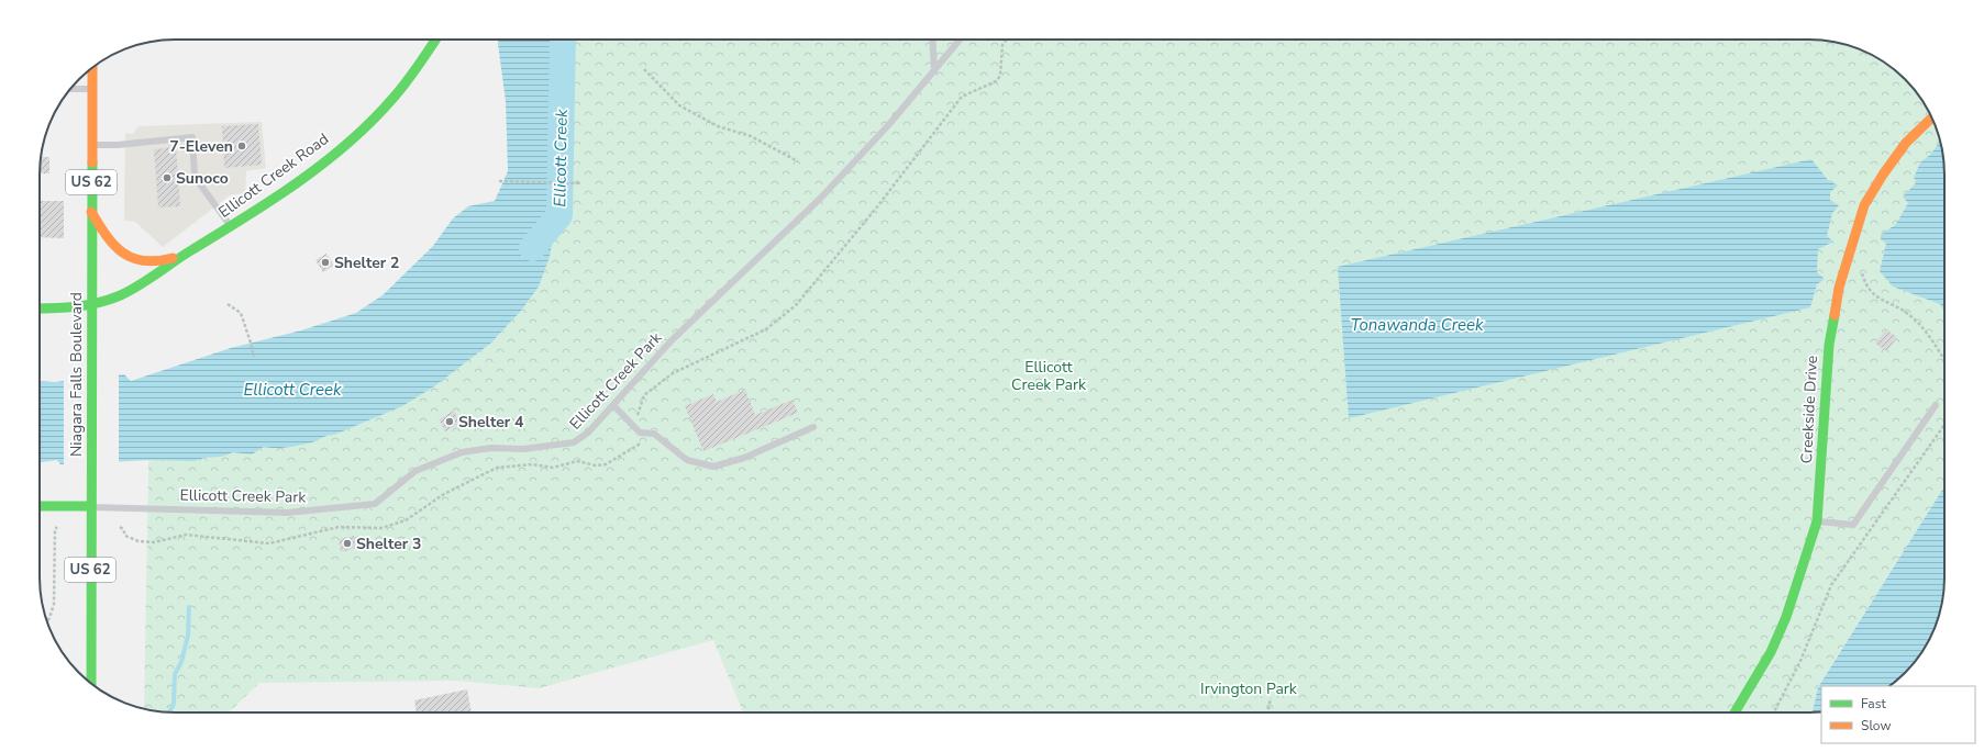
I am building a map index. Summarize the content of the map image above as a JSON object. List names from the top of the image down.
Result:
{
  "streets": {
    "street": [
      "Ellicott Creek Road",
      "US 62",
      "Niagara Falls Boulevard",
      "Creekside Drive"
    ],
    "lane": ["Ellicott Creek Park"]
  },
  "crossings": [
    ["Ellicott Creek Road", "Niagara Falls Boulevard"],
    ["Niagara Falls Boulevard", "Ellicott Creek Park"]
  ],
  "water": ["Ellicott Creek", "Tonawanda Creek"],
  "parks": ["Ellicott Creek Park", "Irvington Park"],
  "places": [
    "7-Eleven",
    "Sunoco",
    "Shelter 2",
    "Shelter 4",
    "Shelter 3"
  ],
  "legend": ["Fast", "Slow"]
}
